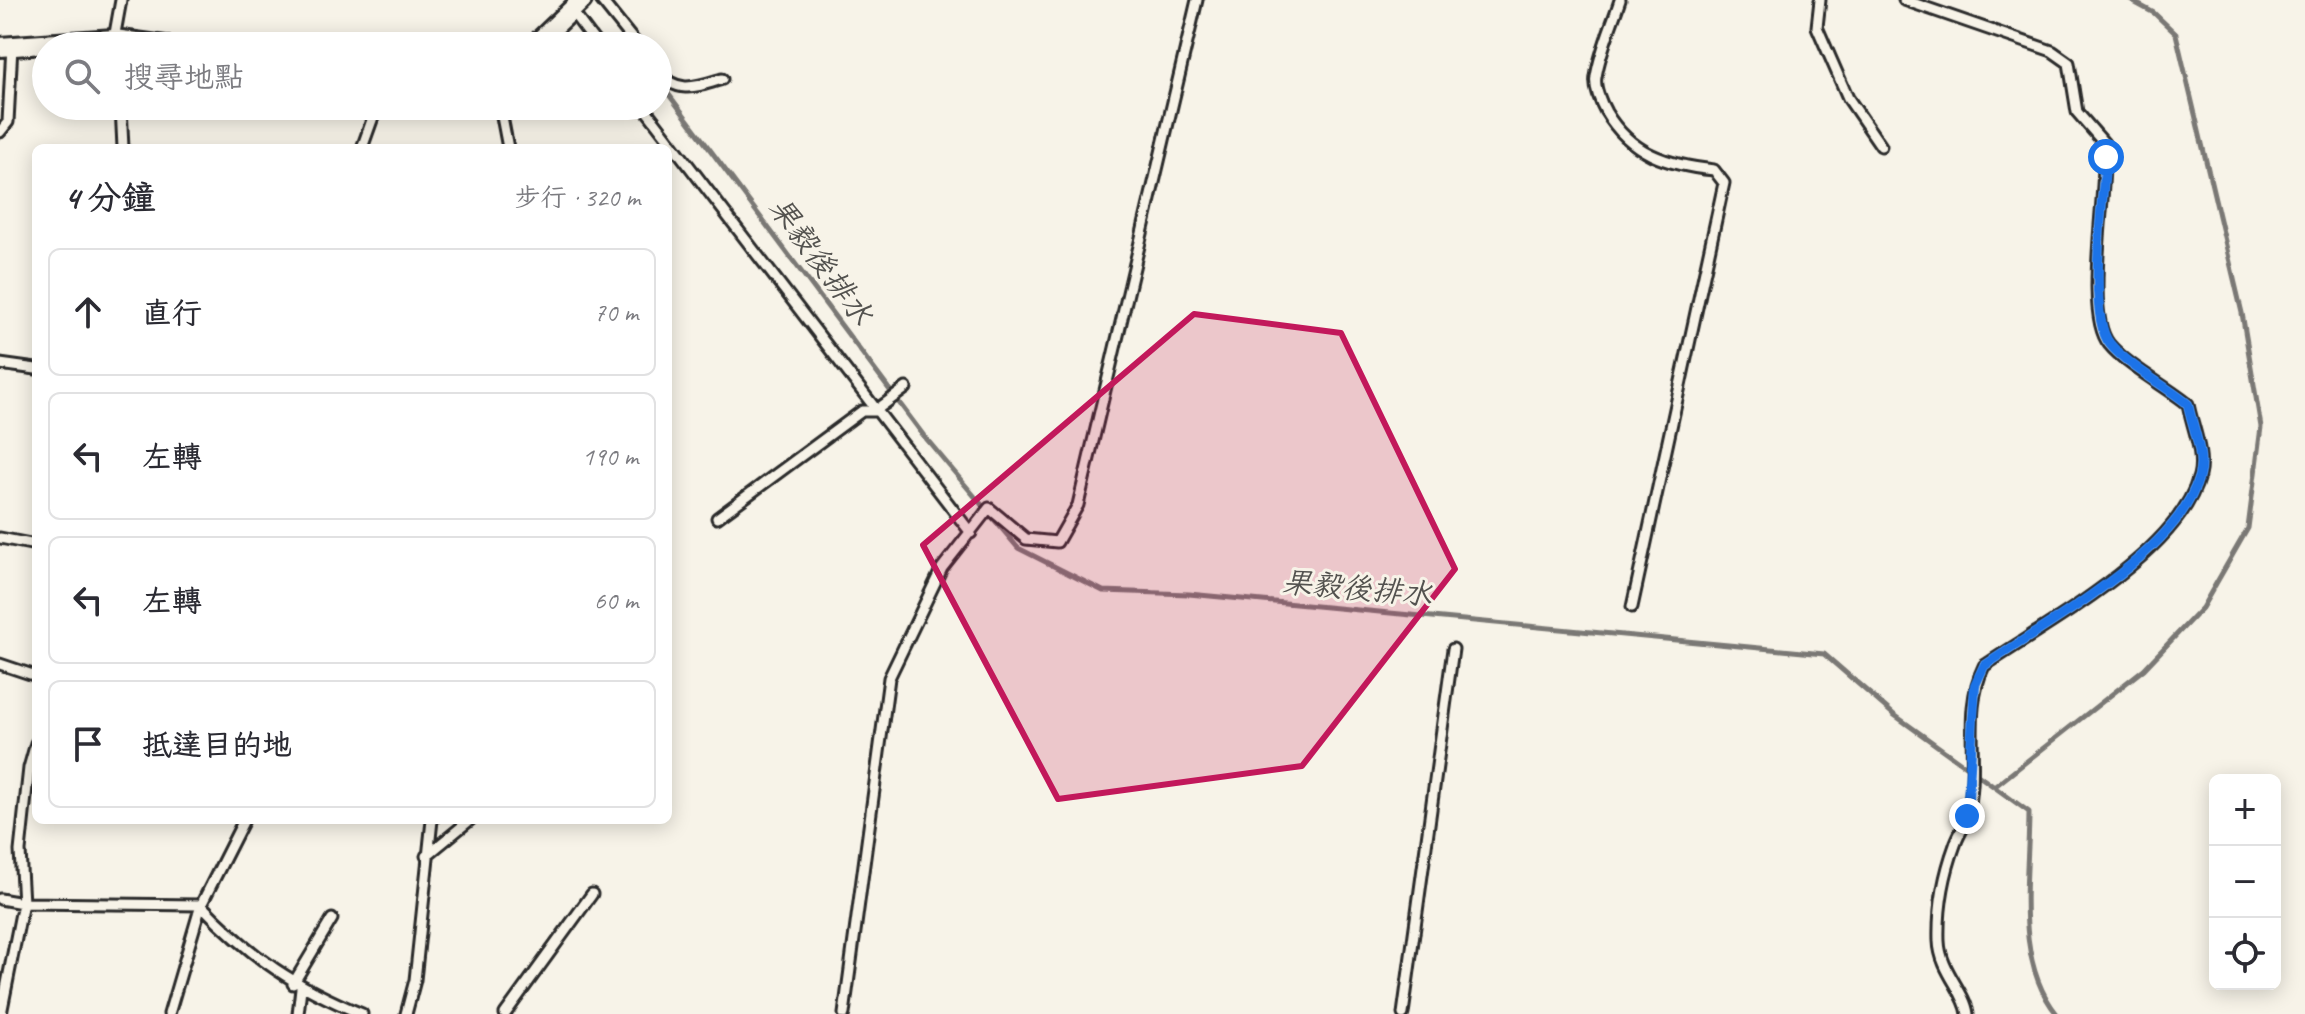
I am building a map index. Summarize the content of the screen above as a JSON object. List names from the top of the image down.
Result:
{
  "water": ["果毅後排水"],
  "page": {
    "search": "搜尋地點",
    "heading": ["4 分鐘", "步行 · 320 m"],
    "list": [
      ["直行", "70 m"],
      ["左轉", "190 m"],
      ["左轉", "60 m"],
      "抵達目的地"
    ],
    "map_buttons": ["+", "−"]
  }
}
